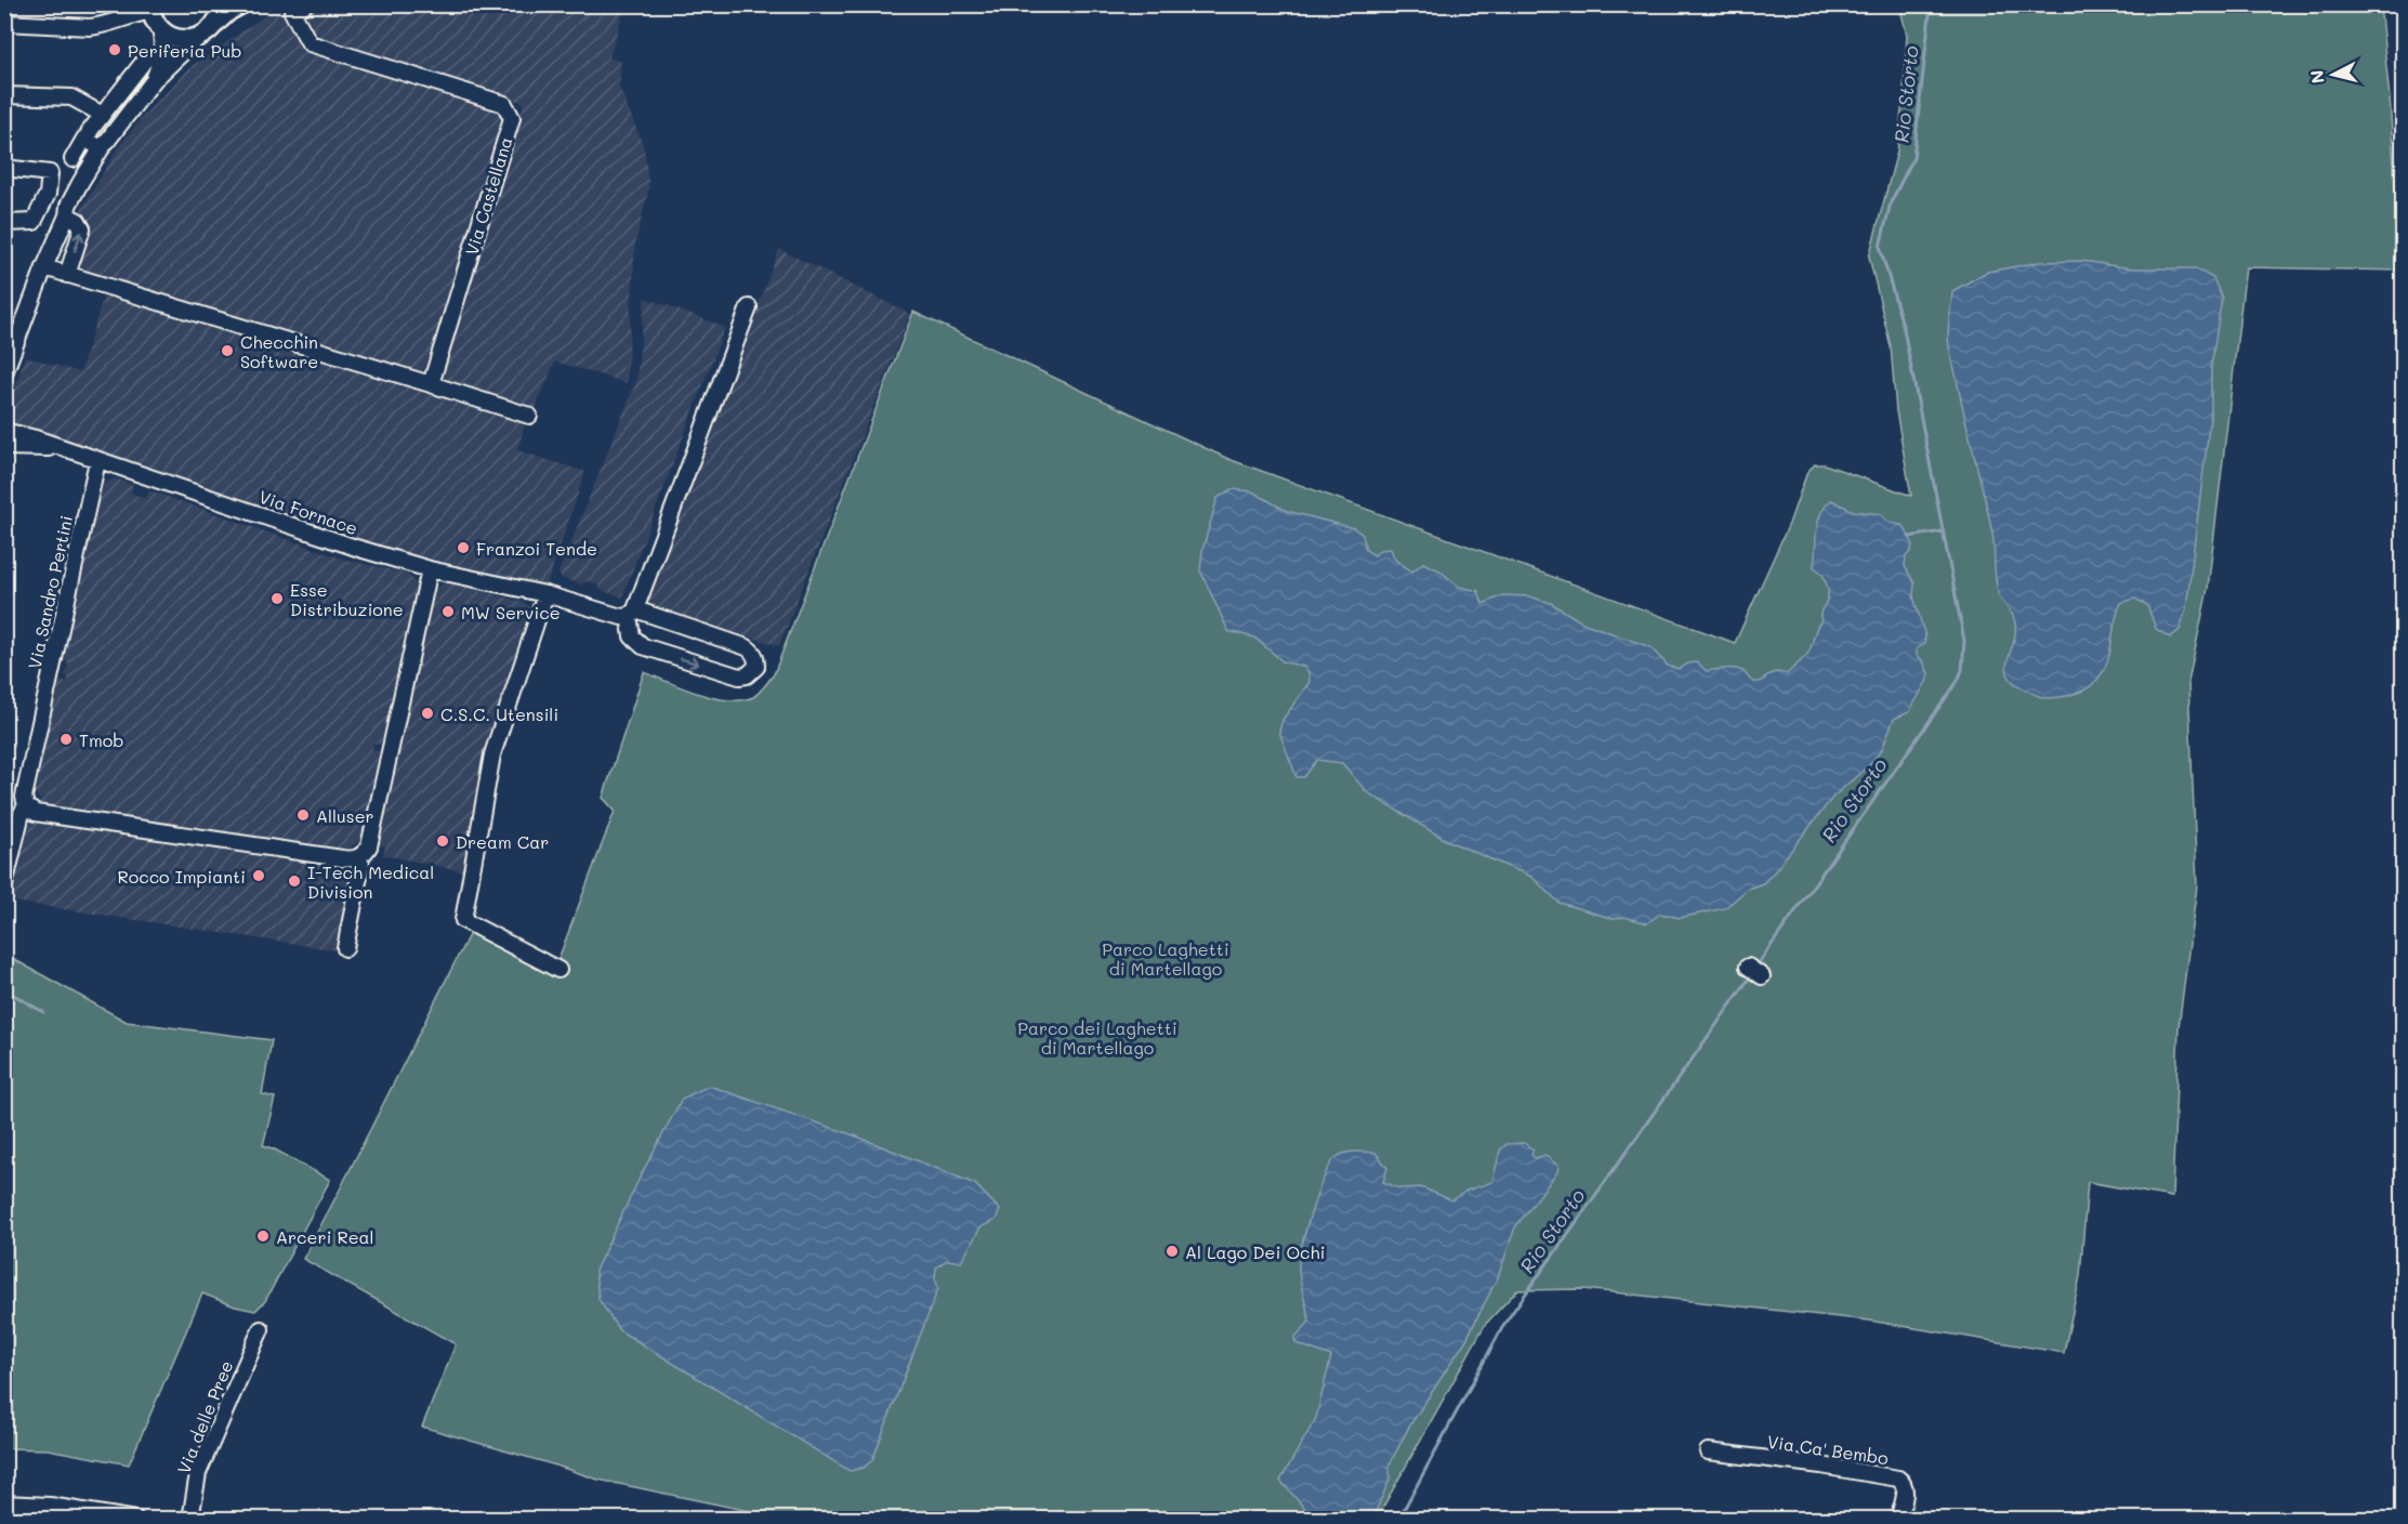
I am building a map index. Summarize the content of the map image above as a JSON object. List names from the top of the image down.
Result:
{
  "streets": {
    "street": [
      "Via Castellana",
      "Via Fornace",
      "Via Sandro Pertini",
      "Via delle Pree",
      "Via Ca' Bembo"
    ]
  },
  "crossings": [
    ["Via Fornace", "Via Sandro Pertini"]
  ],
  "water": ["Rio Storto"],
  "parks": ["Parco Laghetti di Martellago", "Parco dei Laghetti di Martellago"],
  "places": [
    "Periferia Pub",
    "Checchin Software",
    "Franzoi Tende",
    "Esse Distribuzione",
    "MW Service",
    "C.S.C. Utensili",
    "Tmob",
    "Alluser",
    "Dream Car",
    "Rocco Impianti",
    "I-Tech Medical Division",
    "Arceri Real",
    "Al Lago Dei Ochi"
  ],
  "north": "left"
}
